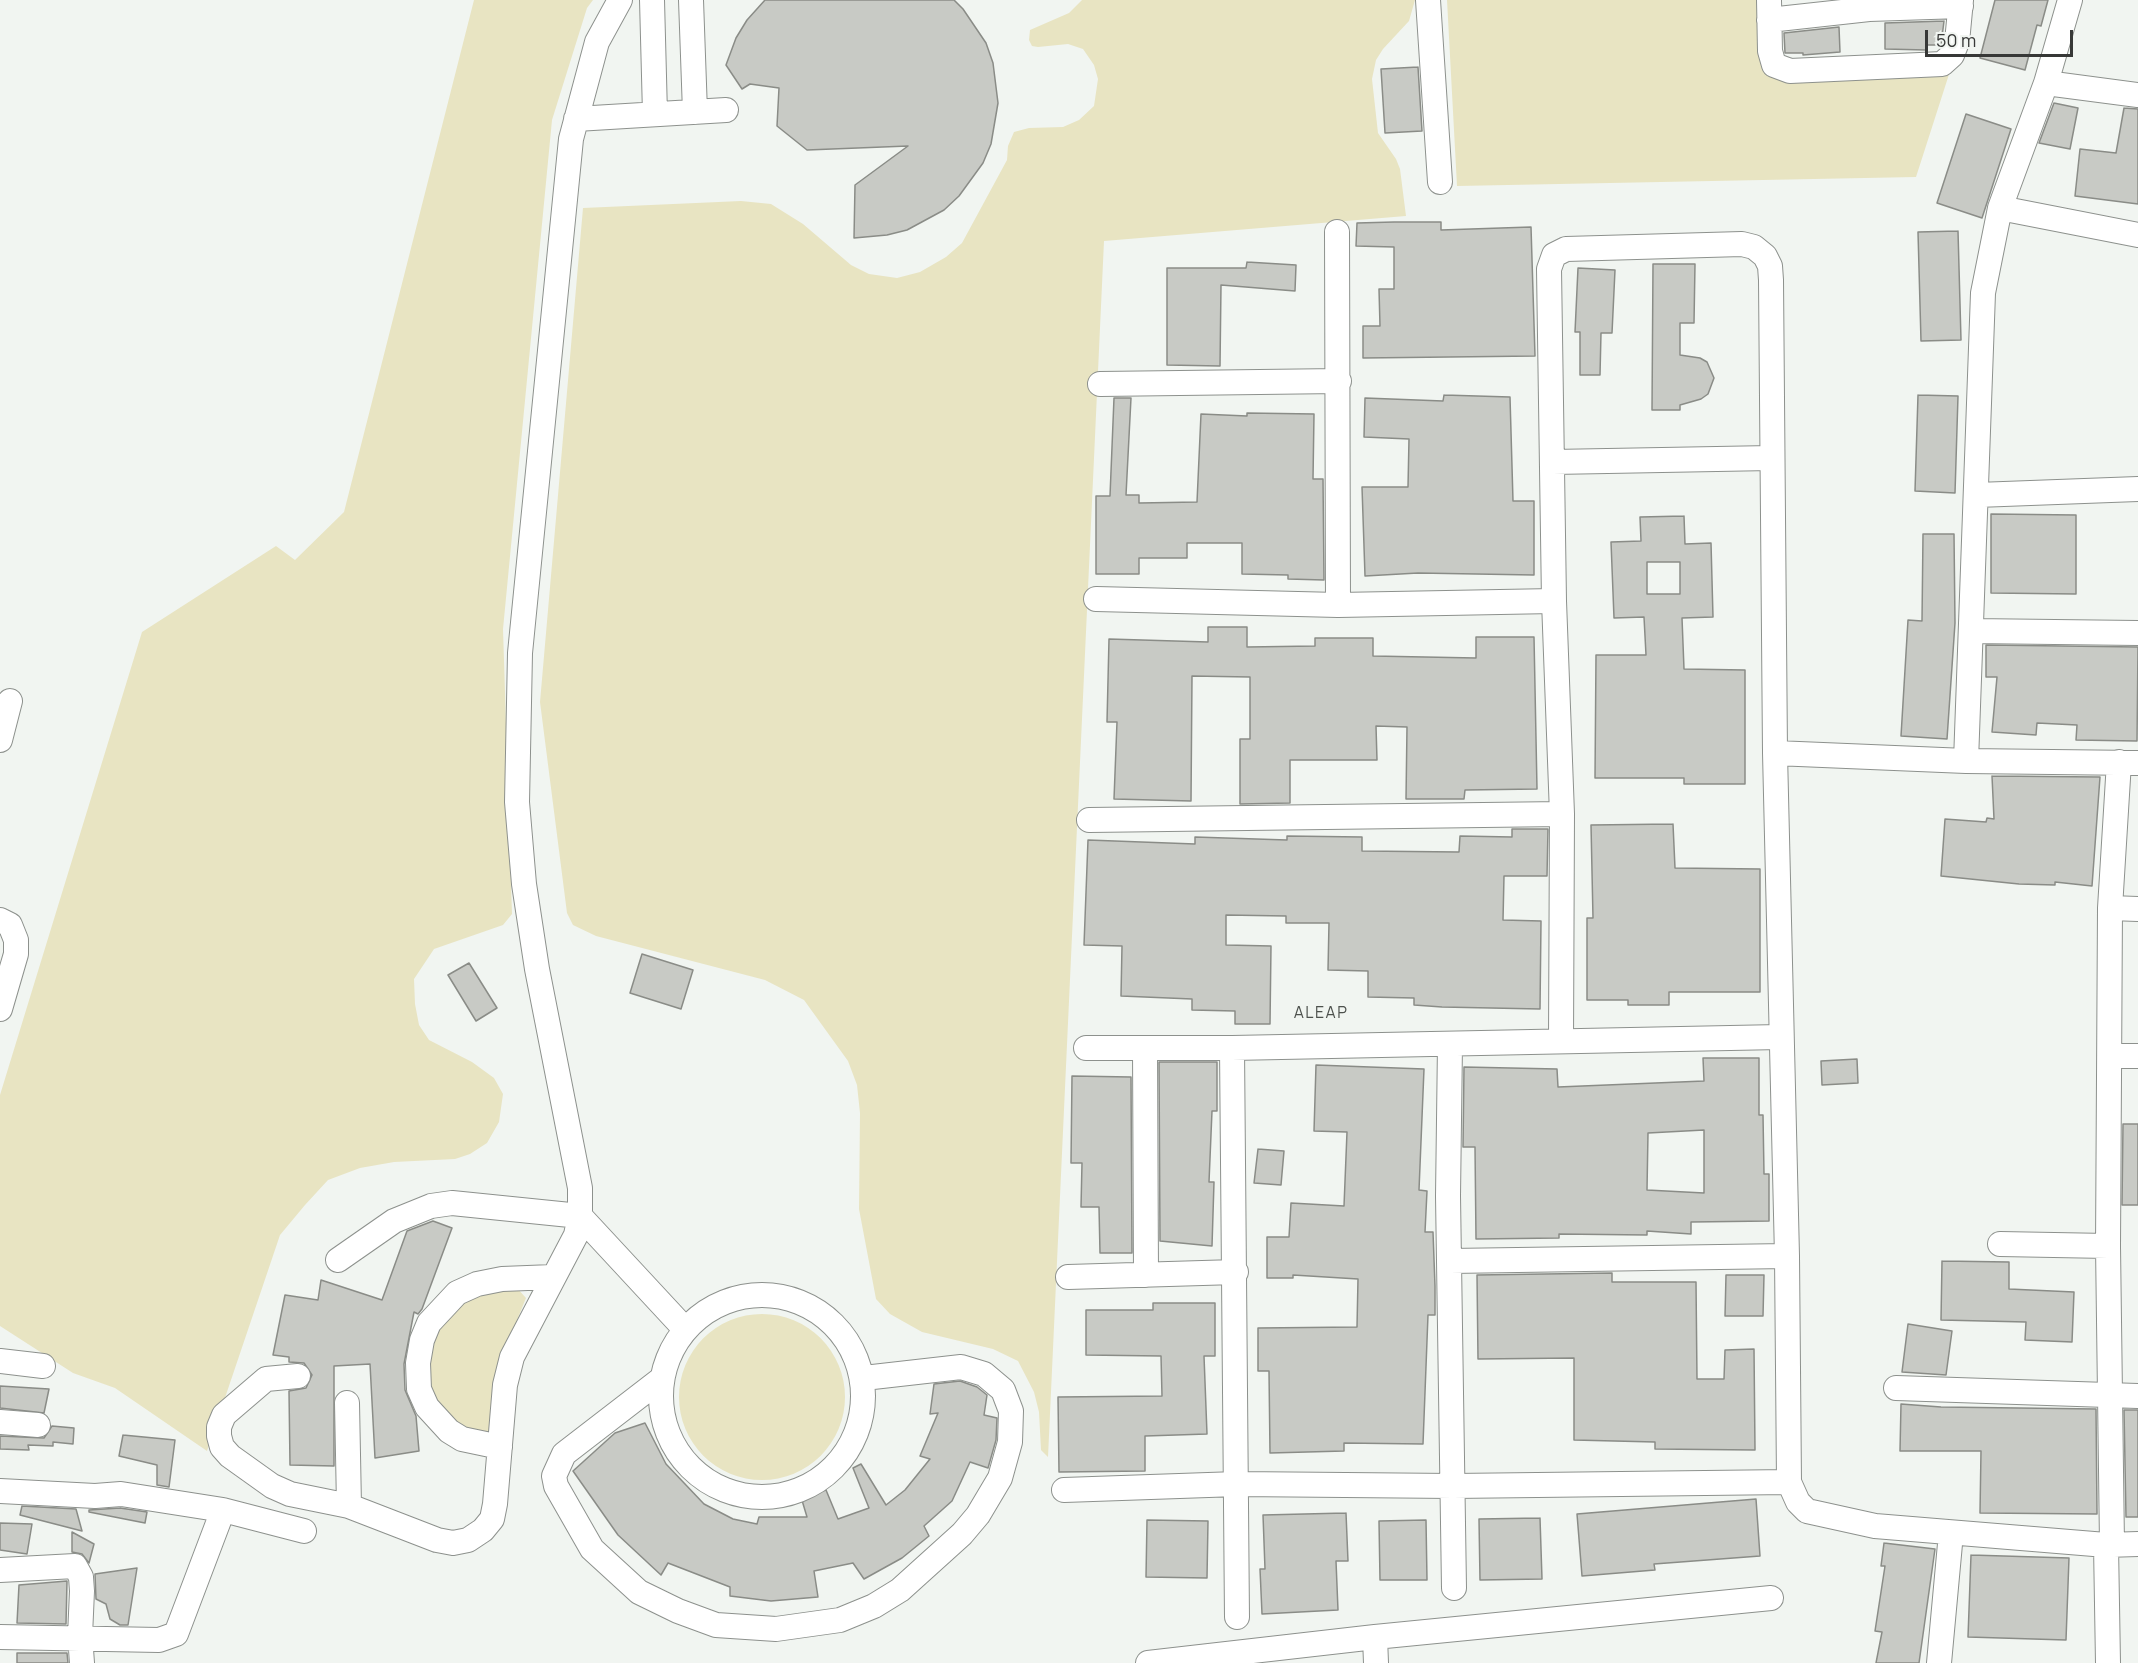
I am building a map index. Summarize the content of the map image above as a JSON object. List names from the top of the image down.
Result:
{
  "districts": ["ALEAP"],
  "scale_bar": "50 m"
}
